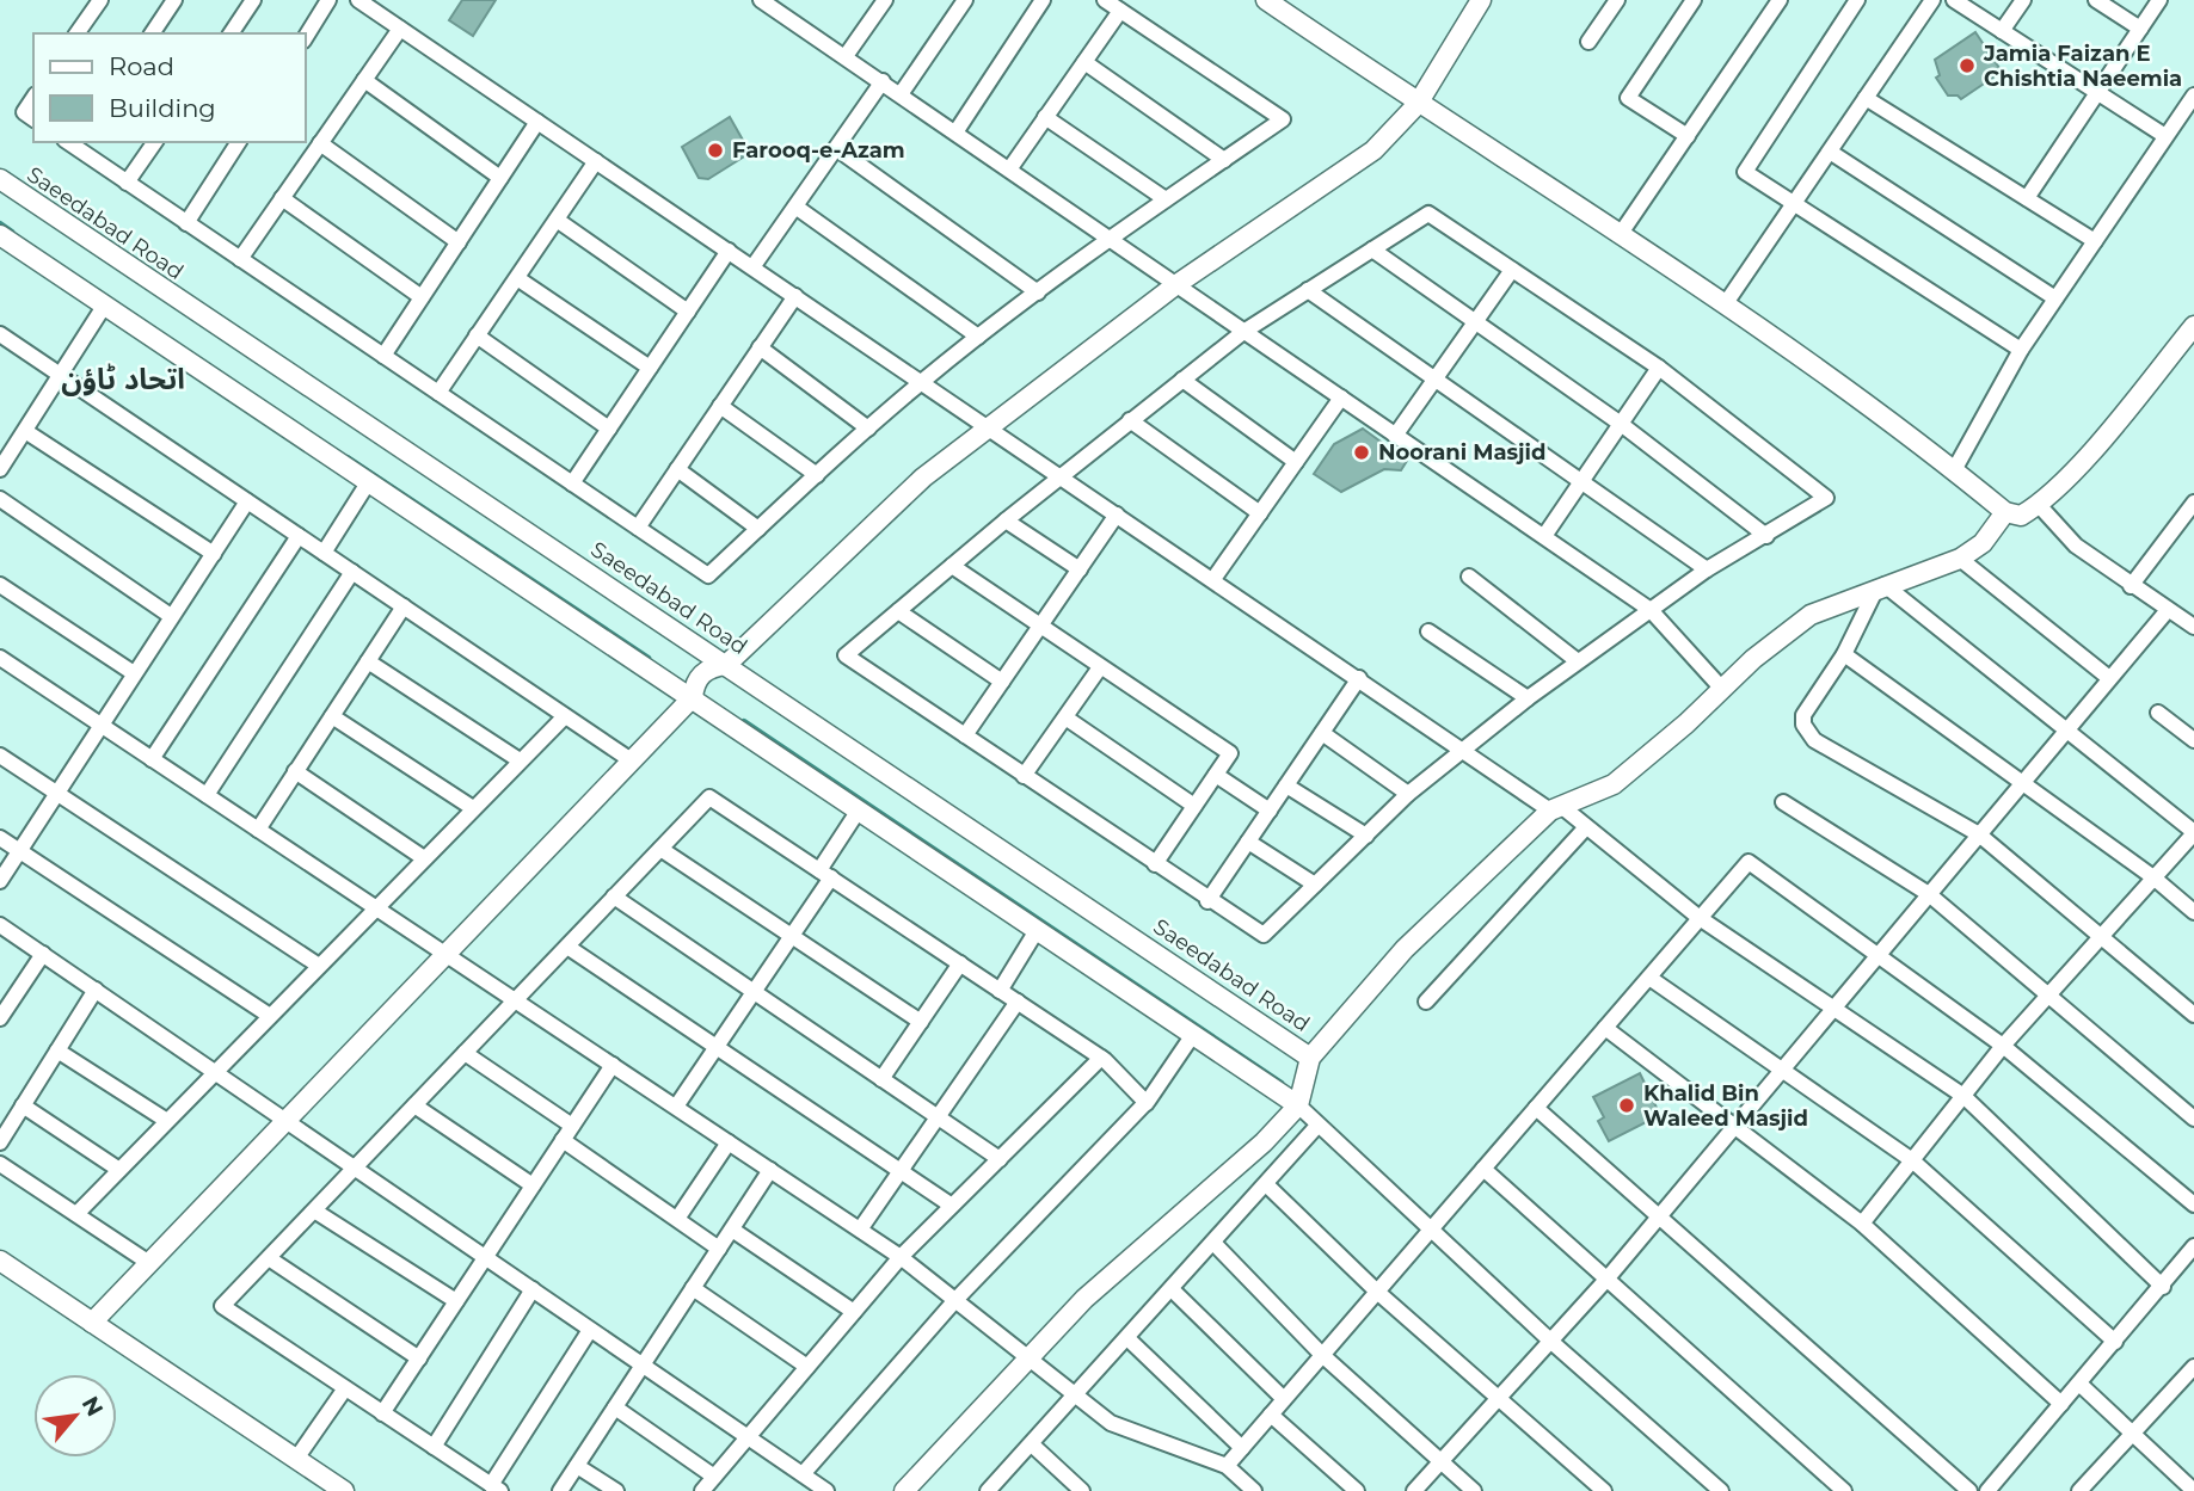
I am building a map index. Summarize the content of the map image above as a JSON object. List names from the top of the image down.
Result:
{
  "streets": {
    "street": ["Saeedabad Road"]
  },
  "districts": ["اتحاد ٹاؤن"],
  "places": [
    "Jamia Faizan E Chishtia Naeemia",
    "Farooq-e-Azam",
    "Noorani Masjid",
    "Khalid Bin Waleed Masjid"
  ],
  "legend": ["Road", "Building"],
  "north": "top right"
}
